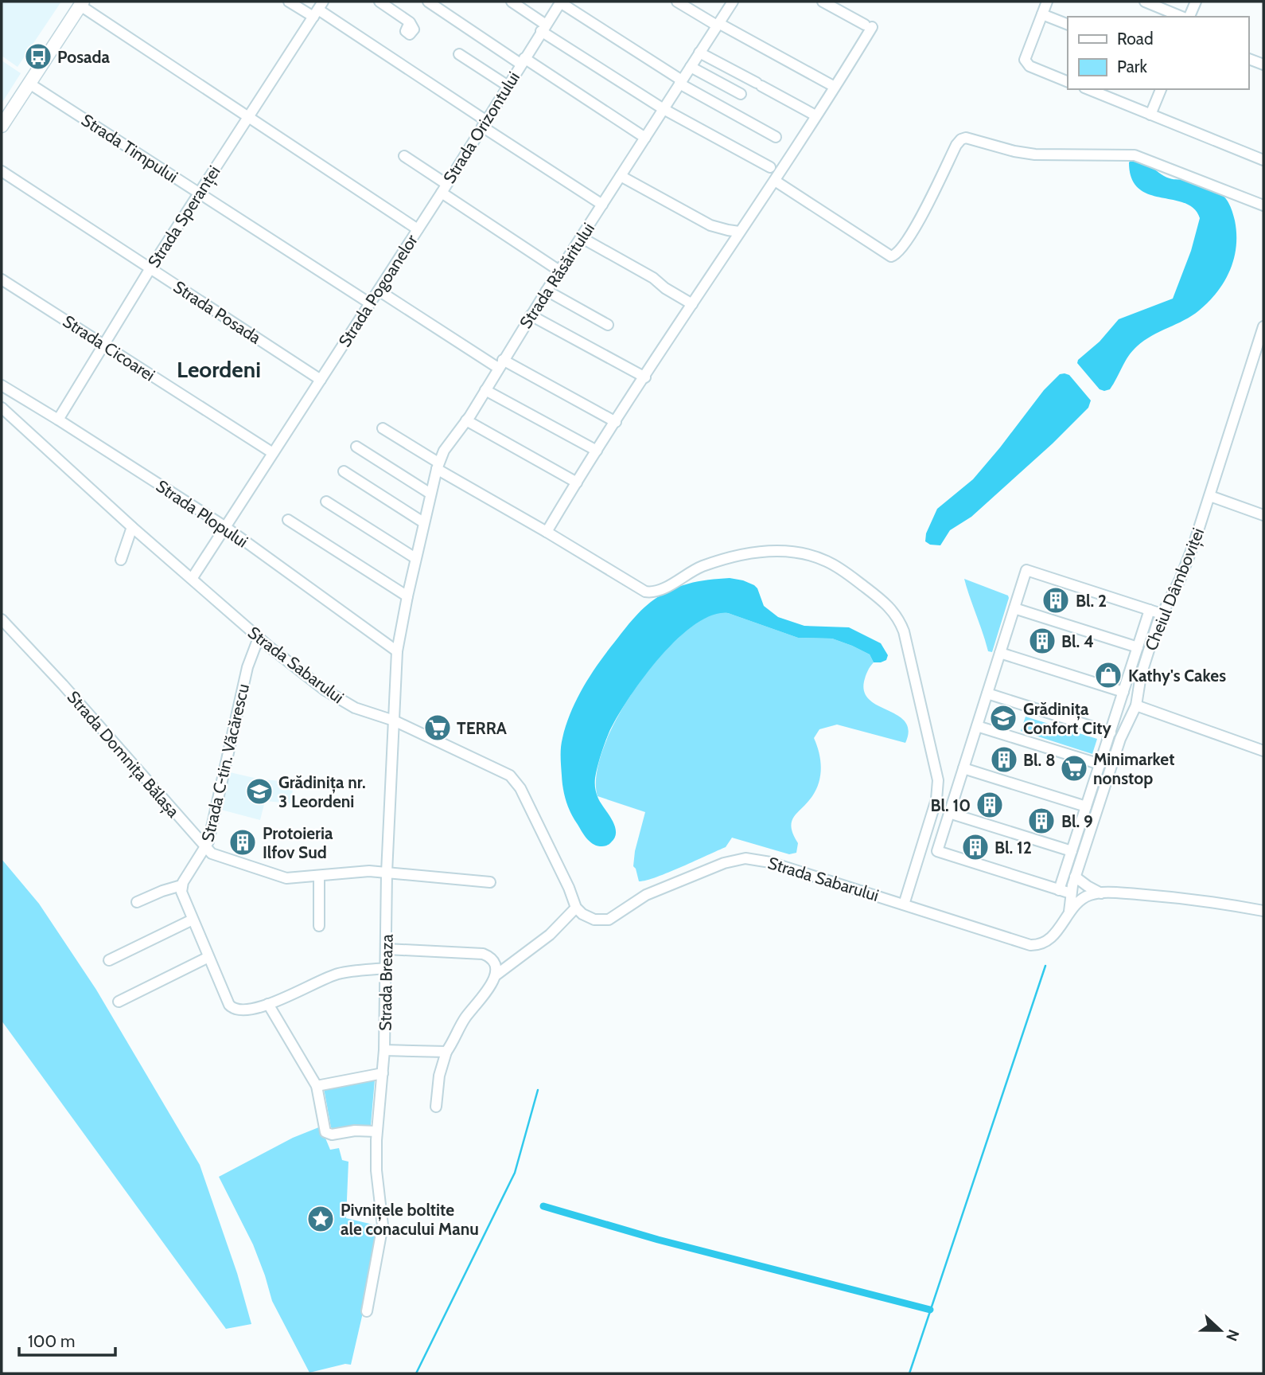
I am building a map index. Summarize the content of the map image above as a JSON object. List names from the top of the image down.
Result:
{
  "streets": {
    "street": [
      "Strada Orizontului",
      "Strada Timpului",
      "Strada Speranței",
      "Strada Răsăritului",
      "Strada Pogoanelor",
      "Strada Posada",
      "Strada Cicoarei",
      "Strada Plopului",
      "Cheiul Dâmboviței",
      "Strada Sabarului",
      "Strada Domnița Bălașa",
      "Strada C-tin. Văcărescu",
      "Strada Breaza"
    ]
  },
  "crossings": [
    ["Strada Orizontului", "Strada Pogoanelor"],
    ["Strada Timpului", "Strada Speranței"],
    ["Strada Timpului", "Strada Pogoanelor"],
    ["Strada Speranței", "Strada Pogoanelor"],
    ["Strada Speranței", "Strada Posada"],
    ["Strada Speranței", "Strada Cicoarei"],
    ["Strada Speranței", "Strada Plopului"],
    ["Strada Răsăritului", "Strada Plopului"],
    ["Strada Răsăritului", "Strada Breaza"],
    ["Strada Pogoanelor", "Strada Posada"],
    ["Strada Pogoanelor", "Strada Cicoarei"],
    ["Strada Pogoanelor", "Strada Plopului"],
    ["Strada Pogoanelor", "Strada Sabarului"],
    ["Strada Plopului", "Strada Breaza"],
    ["Cheiul Dâmboviței", "Strada Sabarului"],
    ["Strada Sabarului", "Strada C-tin. Văcărescu"],
    ["Strada Sabarului", "Strada Breaza"],
    ["Strada Domnița Bălașa", "Strada C-tin. Văcărescu"],
    ["Strada Domnița Bălașa", "Strada Breaza"]
  ],
  "districts": ["Leordeni"],
  "places": {
    "bus stop": ["Posada"],
    "building": [
      "Bl. 2",
      "Bl. 4",
      "Bl. 8",
      "Bl. 10",
      "Bl. 9",
      "Protoieria Ilfov Sud",
      "Bl. 12"
    ],
    "shop": ["Kathy's Cakes"],
    "school or university": ["Grădinița Confort City", "Grădinița nr. 3 Leordeni"],
    "supermarket": ["TERRA", "Minimarket nonstop"],
    "place": ["Pivnițele boltite ale conacului Manu"]
  },
  "legend": ["Road", "Park"],
  "scale_bar": "100 m",
  "north": "right"
}
